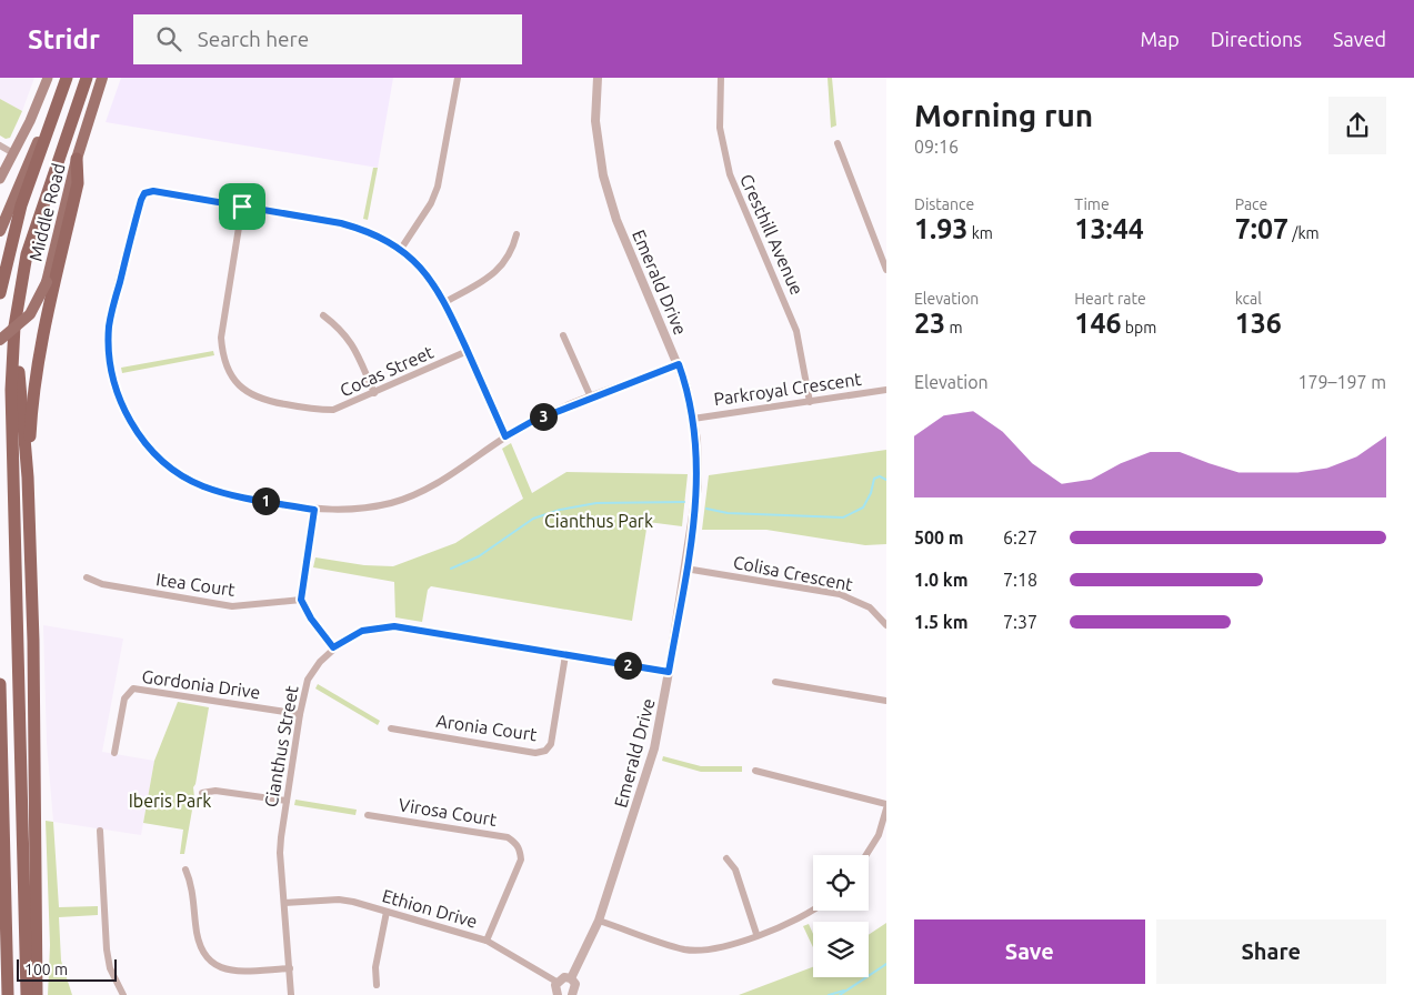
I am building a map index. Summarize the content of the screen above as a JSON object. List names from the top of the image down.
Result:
{
  "streets": {
    "main road": ["Middle Road"],
    "street": [
      "Cresthill Avenue",
      "Emerald Drive",
      "Cocas Street",
      "Parkroyal Crescent",
      "Colisa Crescent",
      "Itea Court",
      "Gordonia Drive",
      "Aronia Court",
      "Cianthus Street",
      "Virosa Court",
      "Ethion Drive"
    ]
  },
  "crossings": [
    ["Cresthill Avenue", "Parkroyal Crescent"],
    ["Emerald Drive", "Parkroyal Crescent"],
    ["Emerald Drive", "Colisa Crescent"],
    ["Emerald Drive", "Cianthus Street"],
    ["Gordonia Drive", "Cianthus Street"],
    ["Aronia Court", "Cianthus Street"],
    ["Cianthus Street", "Ethion Drive"],
    ["Virosa Court", "Ethion Drive"]
  ],
  "parks": ["Cianthus Park", "Iberis Park"],
  "scale_bar": "100 m",
  "page": {
    "header": "Stridr",
    "search": "Search here",
    "nav": ["Map", "Directions", "Saved"],
    "heading": ["Morning run", "09:16"],
    "stats": [
      ["Distance", "1.93 km"],
      ["Time", "13:44"],
      ["Pace", "7:07 /km"],
      ["Elevation", "23 m"],
      ["Heart rate", "146 bpm"],
      ["kcal", "136"]
    ],
    "chart": ["Elevation", "179–197 m"],
    "pins": ["3", "1", "2"],
    "list": [
      {
        "name": "500 m",
        "note": "6:27"
      },
      {
        "name": "1.0 km",
        "note": "7:18"
      },
      {
        "name": "1.5 km",
        "note": "7:37"
      }
    ],
    "buttons": ["Save", "Share"],
    "scale": "100 m"
  }
}
